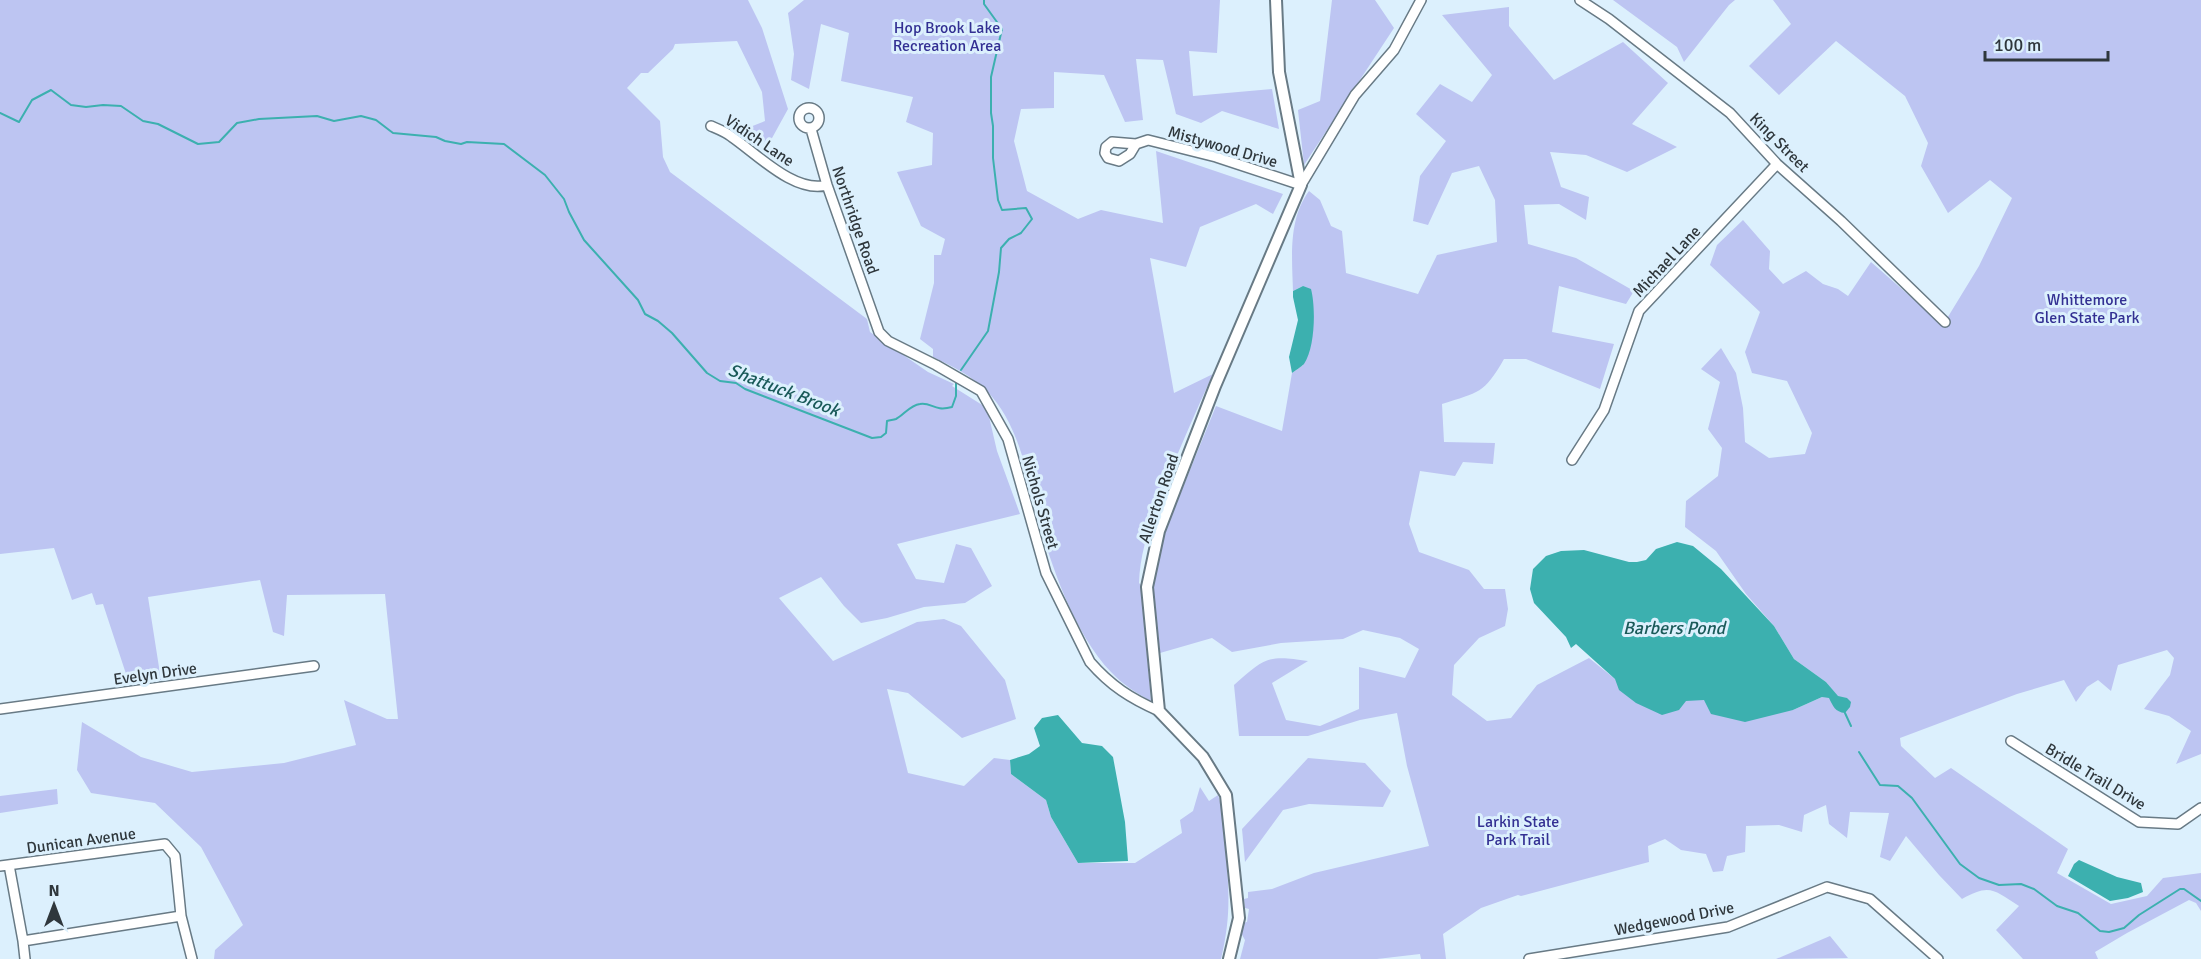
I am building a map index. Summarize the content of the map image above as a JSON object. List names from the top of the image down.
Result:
{
  "streets": {
    "street": [
      "Vidich Lane",
      "King Street",
      "Mistywood Drive",
      "Northridge Road",
      "Michael Lane",
      "Allerton Road",
      "Nichols Street",
      "Evelyn Drive",
      "Bridle Trail Drive",
      "Dunican Avenue",
      "Wedgewood Drive"
    ]
  },
  "crossings": [
    ["Vidich Lane", "Northridge Road"],
    ["King Street", "Michael Lane"],
    ["Mistywood Drive", "Allerton Road"],
    ["Northridge Road", "Nichols Street"],
    ["Allerton Road", "Nichols Street"]
  ],
  "water": ["Shattuck Brook", "Barbers Pond"],
  "parks": ["Hop Brook Lake Recreation Area", "Whittemore Glen State Park", "Larkin State Park Trail"],
  "scale_bar": "100 m",
  "north": "top"
}
